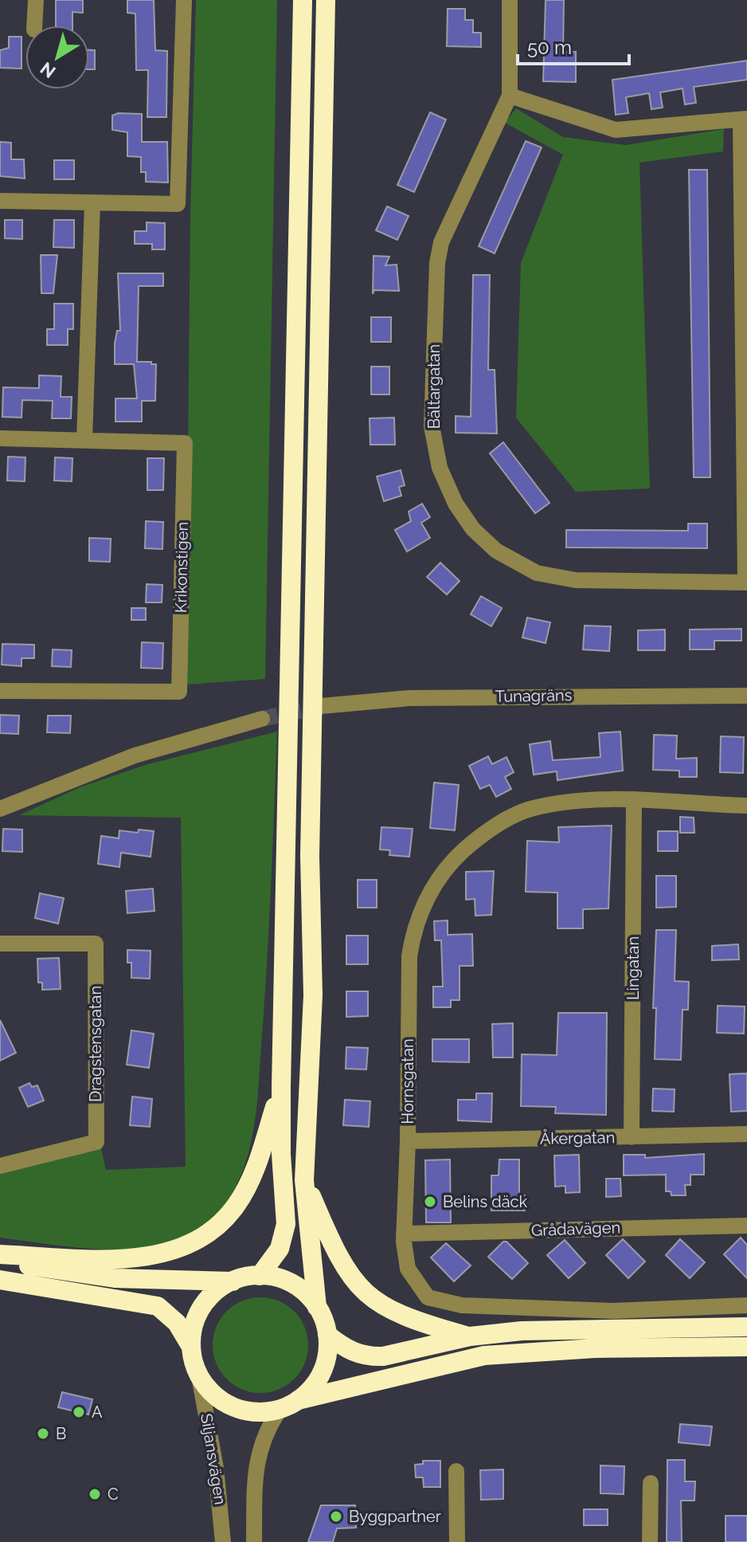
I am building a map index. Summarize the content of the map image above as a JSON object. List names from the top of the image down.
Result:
{
  "streets": {
    "street": [
      "Bältargatan",
      "Krikonstigen",
      "Tunagräns",
      "Lingatan",
      "Dragstensgatan",
      "Hornsgatan",
      "Åkergatan",
      "Grådavägen",
      "Siljansvägen"
    ]
  },
  "crossings": [
    ["Lingatan", "Hornsgatan"],
    ["Lingatan", "Åkergatan"],
    ["Hornsgatan", "Åkergatan"],
    ["Hornsgatan", "Grådavägen"]
  ],
  "places": [
    "Belins däck",
    "A",
    "B",
    "C",
    "Byggpartner"
  ],
  "scale_bar": "50 m",
  "north": "bottom left"
}
